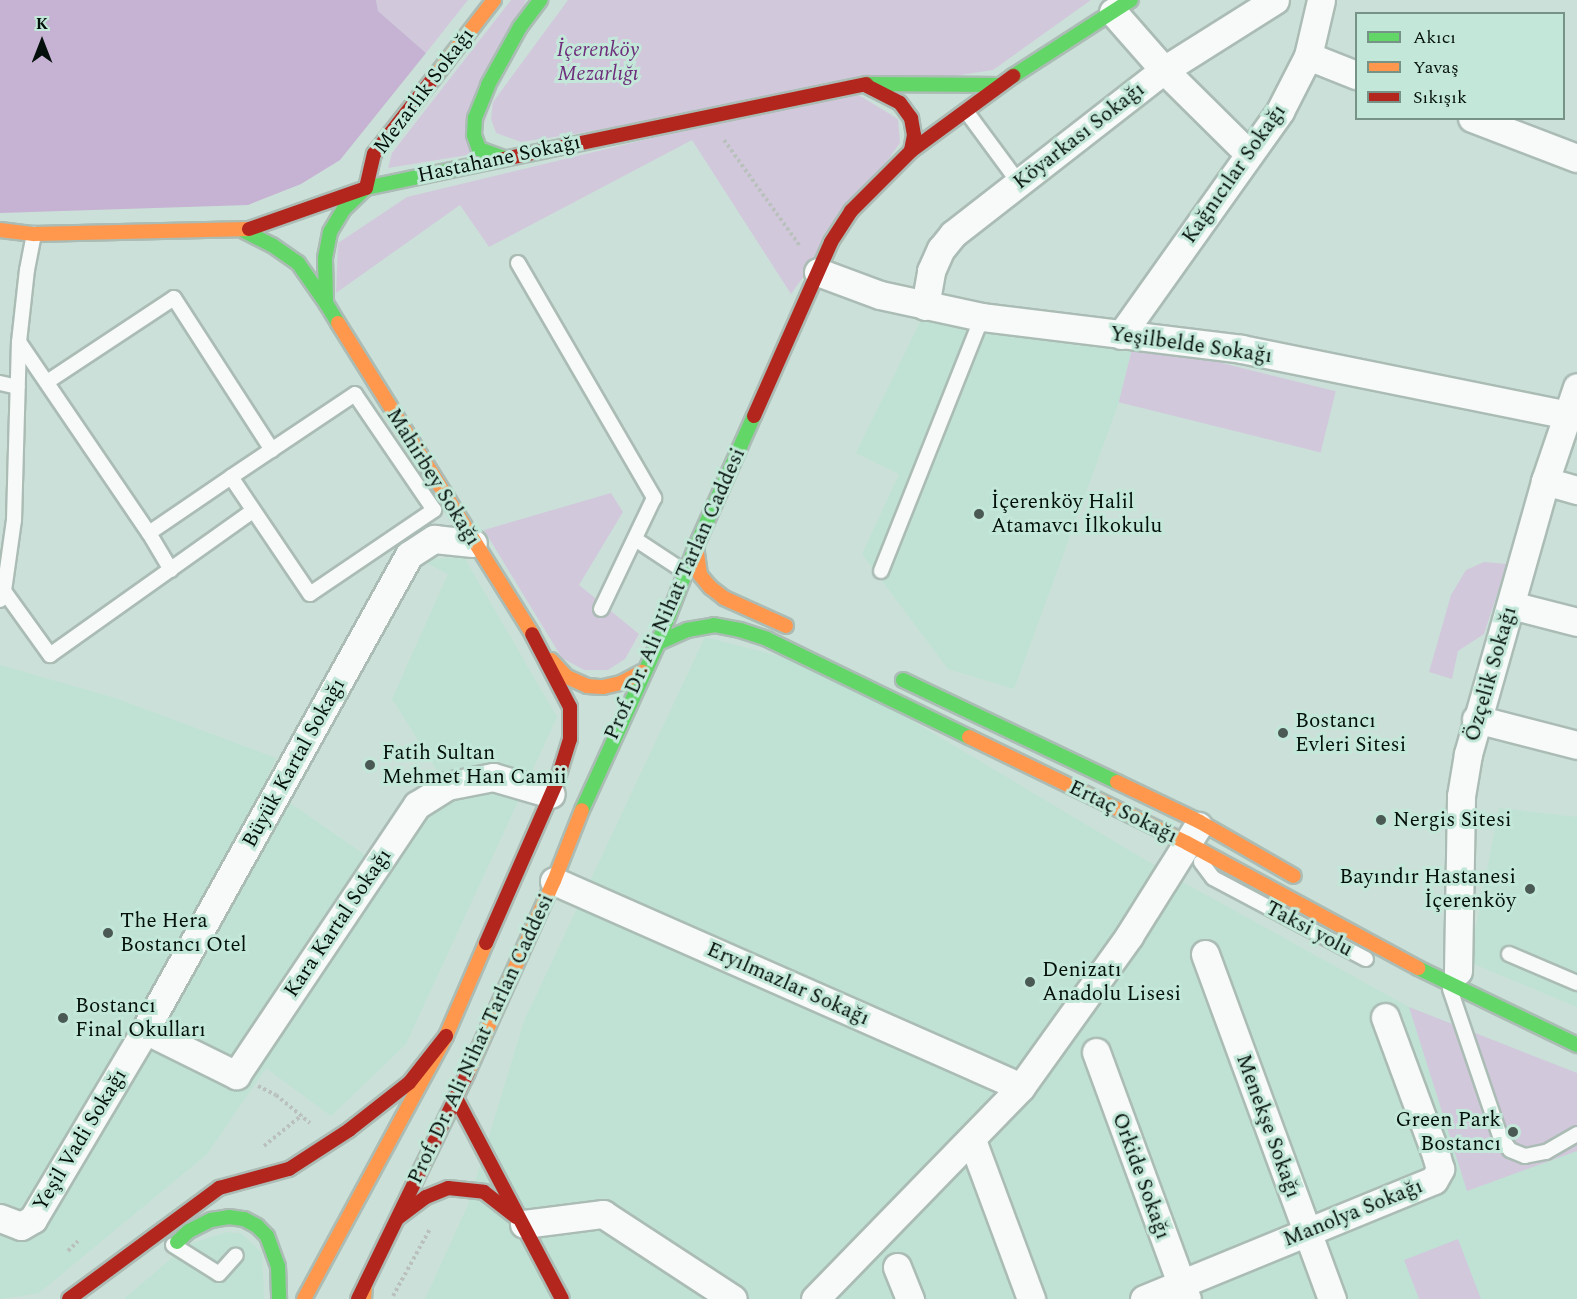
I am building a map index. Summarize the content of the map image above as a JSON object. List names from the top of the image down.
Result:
{
  "streets": {
    "main road": [
      "Mezarlık Sokağı",
      "Hastahane Sokağı",
      "Mahirbey Sokağı",
      "Prof. Dr. Ali Nihat Tarlan Caddesi",
      "Ertaç Sokağı"
    ],
    "street": [
      "Köyarkası Sokağı",
      "Kağnıcılar Sokağı",
      "Yeşilbelde Sokağı",
      "Özçelik Sokağı",
      "Büyük Kartal Sokağı",
      "Kara Kartal Sokağı",
      "Eryılmazlar Sokağı",
      "Menekşe Sokağı",
      "Yeşil Vadi Sokağı",
      "Orkide Sokağı",
      "Manolya Sokağı"
    ],
    "lane": ["Taksi yolu"]
  },
  "crossings": [
    ["Mezarlık Sokağı", "Hastahane Sokağı"],
    ["Köyarkası Sokağı", "Yeşilbelde Sokağı"],
    ["Hastahane Sokağı", "Mahirbey Sokağı"],
    ["Hastahane Sokağı", "Prof. Dr. Ali Nihat Tarlan Caddesi"],
    ["Kağnıcılar Sokağı", "Yeşilbelde Sokağı"],
    ["Yeşilbelde Sokağı", "Prof. Dr. Ali Nihat Tarlan Caddesi"],
    ["Yeşilbelde Sokağı", "Özçelik Sokağı"],
    ["Mahirbey Sokağı", "Prof. Dr. Ali Nihat Tarlan Caddesi"],
    ["Mahirbey Sokağı", "Büyük Kartal Sokağı"],
    ["Prof. Dr. Ali Nihat Tarlan Caddesi", "Ertaç Sokağı"],
    ["Prof. Dr. Ali Nihat Tarlan Caddesi", "Kara Kartal Sokağı"],
    ["Prof. Dr. Ali Nihat Tarlan Caddesi", "Eryılmazlar Sokağı"],
    ["Özçelik Sokağı", "Ertaç Sokağı"],
    ["Özçelik Sokağı", "Taksi yolu"],
    ["Büyük Kartal Sokağı", "Yeşil Vadi Sokağı"],
    ["Ertaç Sokağı", "Taksi yolu"],
    ["Menekşe Sokağı", "Manolya Sokağı"],
    ["Orkide Sokağı", "Manolya Sokağı"]
  ],
  "parks": ["İçerenköy Mezarlığı"],
  "places": [
    "İçerenköy Halil Atamavcı İlkokulu",
    "Bostancı Evleri Sitesi",
    "Fatih Sultan Mehmet Han Camii",
    "Nergis Sitesi",
    "Bayındır Hastanesi İçerenköy",
    "The Hera Bostancı Otel",
    "Denizatı Anadolu Lisesi",
    "Bostancı Final Okulları",
    "Green Park Bostancı"
  ],
  "legend": ["Akıcı", "Yavaş", "Sıkışık"],
  "north": "top"
}
